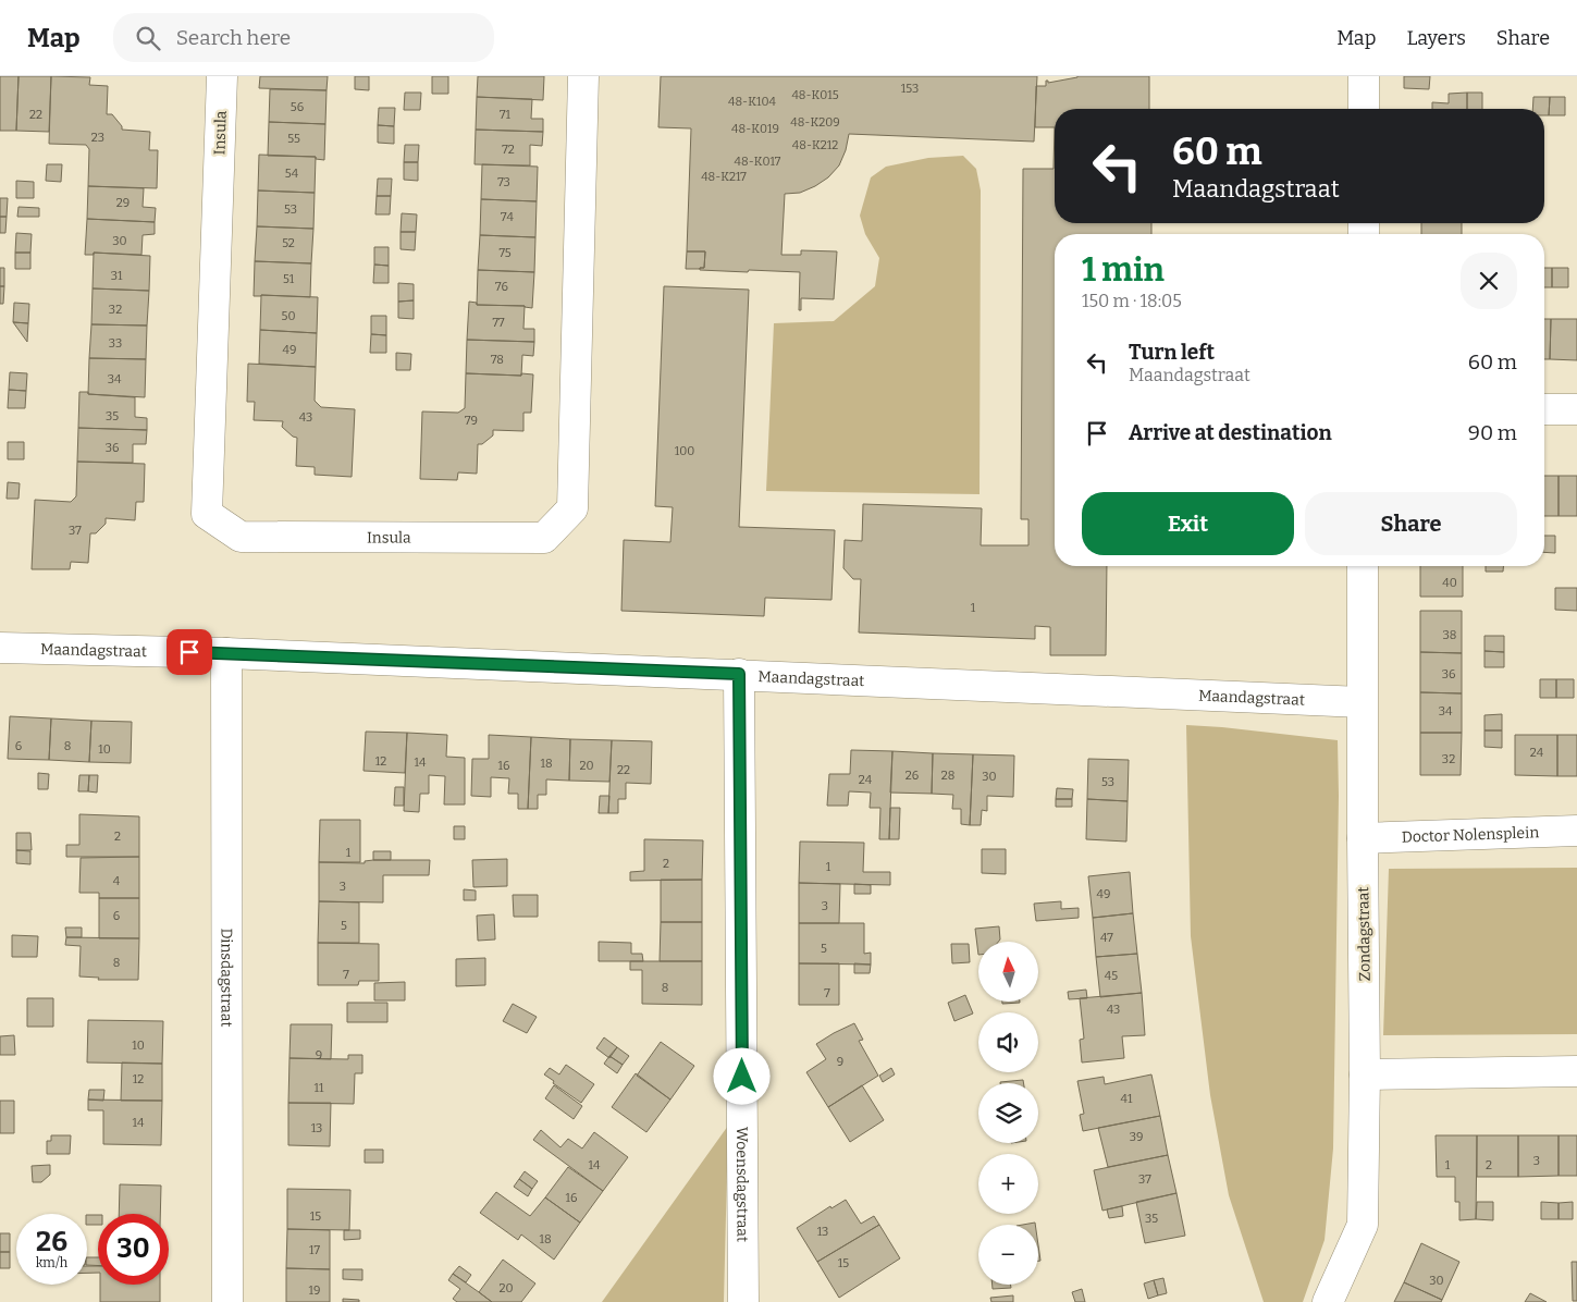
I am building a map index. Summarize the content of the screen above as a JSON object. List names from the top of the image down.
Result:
{
  "streets": {
    "street": [
      "Insula",
      "Maandagstraat",
      "Doctor Nolensplein",
      "Zondagstraat",
      "Dinsdagstraat",
      "Woensdagstraat"
    ]
  },
  "crossings": [
    ["Maandagstraat", "Zondagstraat"],
    ["Maandagstraat", "Dinsdagstraat"],
    ["Maandagstraat", "Woensdagstraat"],
    ["Doctor Nolensplein", "Zondagstraat"]
  ],
  "house_numbers": [
    "153",
    "48-K015",
    "48-K104",
    "56",
    "22",
    "71",
    "48-K209",
    "48-K019",
    "23",
    "55",
    "48-K212",
    "72",
    "48-K017",
    "54",
    "48-K217",
    "73",
    "29",
    "53",
    "74",
    "30",
    "52",
    "75",
    "31",
    "51",
    "76",
    "32",
    "50",
    "77",
    "33",
    "49",
    "78",
    "34",
    "35",
    "43",
    "79",
    "36",
    "100",
    "37",
    "40",
    "1",
    "38",
    "36",
    "34",
    "6",
    "8",
    "10",
    "24",
    "32",
    "12",
    "14",
    "18",
    "16",
    "20",
    "22",
    "26",
    "28",
    "30",
    "24",
    "53",
    "2",
    "1",
    "2",
    "1",
    "4",
    "3",
    "49",
    "3",
    "6",
    "5",
    "47",
    "5",
    "8",
    "7",
    "45",
    "8",
    "7",
    "43",
    "10",
    "9",
    "9",
    "12",
    "11",
    "41",
    "14",
    "13",
    "39",
    "3",
    "14",
    "1",
    "2",
    "37",
    "16",
    "15",
    "35",
    "13",
    "18",
    "17",
    "15",
    "30",
    "20",
    "19"
  ],
  "north": "top",
  "page": {
    "header": "Map",
    "search": "Search here",
    "nav": ["Map", "Layers", "Share"],
    "turn": ["60 m", "Maandagstraat"],
    "heading": ["1 min", "150 m · 18:05"],
    "list": [
      {
        "name": "Turn left",
        "note": "Maandagstraat",
        "value": "60 m"
      },
      {
        "name": "Arrive at destination",
        "value": "90 m"
      }
    ],
    "buttons": ["Exit", "Share"],
    "map_buttons": ["+", "−"],
    "speed": "26 km/h",
    "limit": "30"
  }
}
